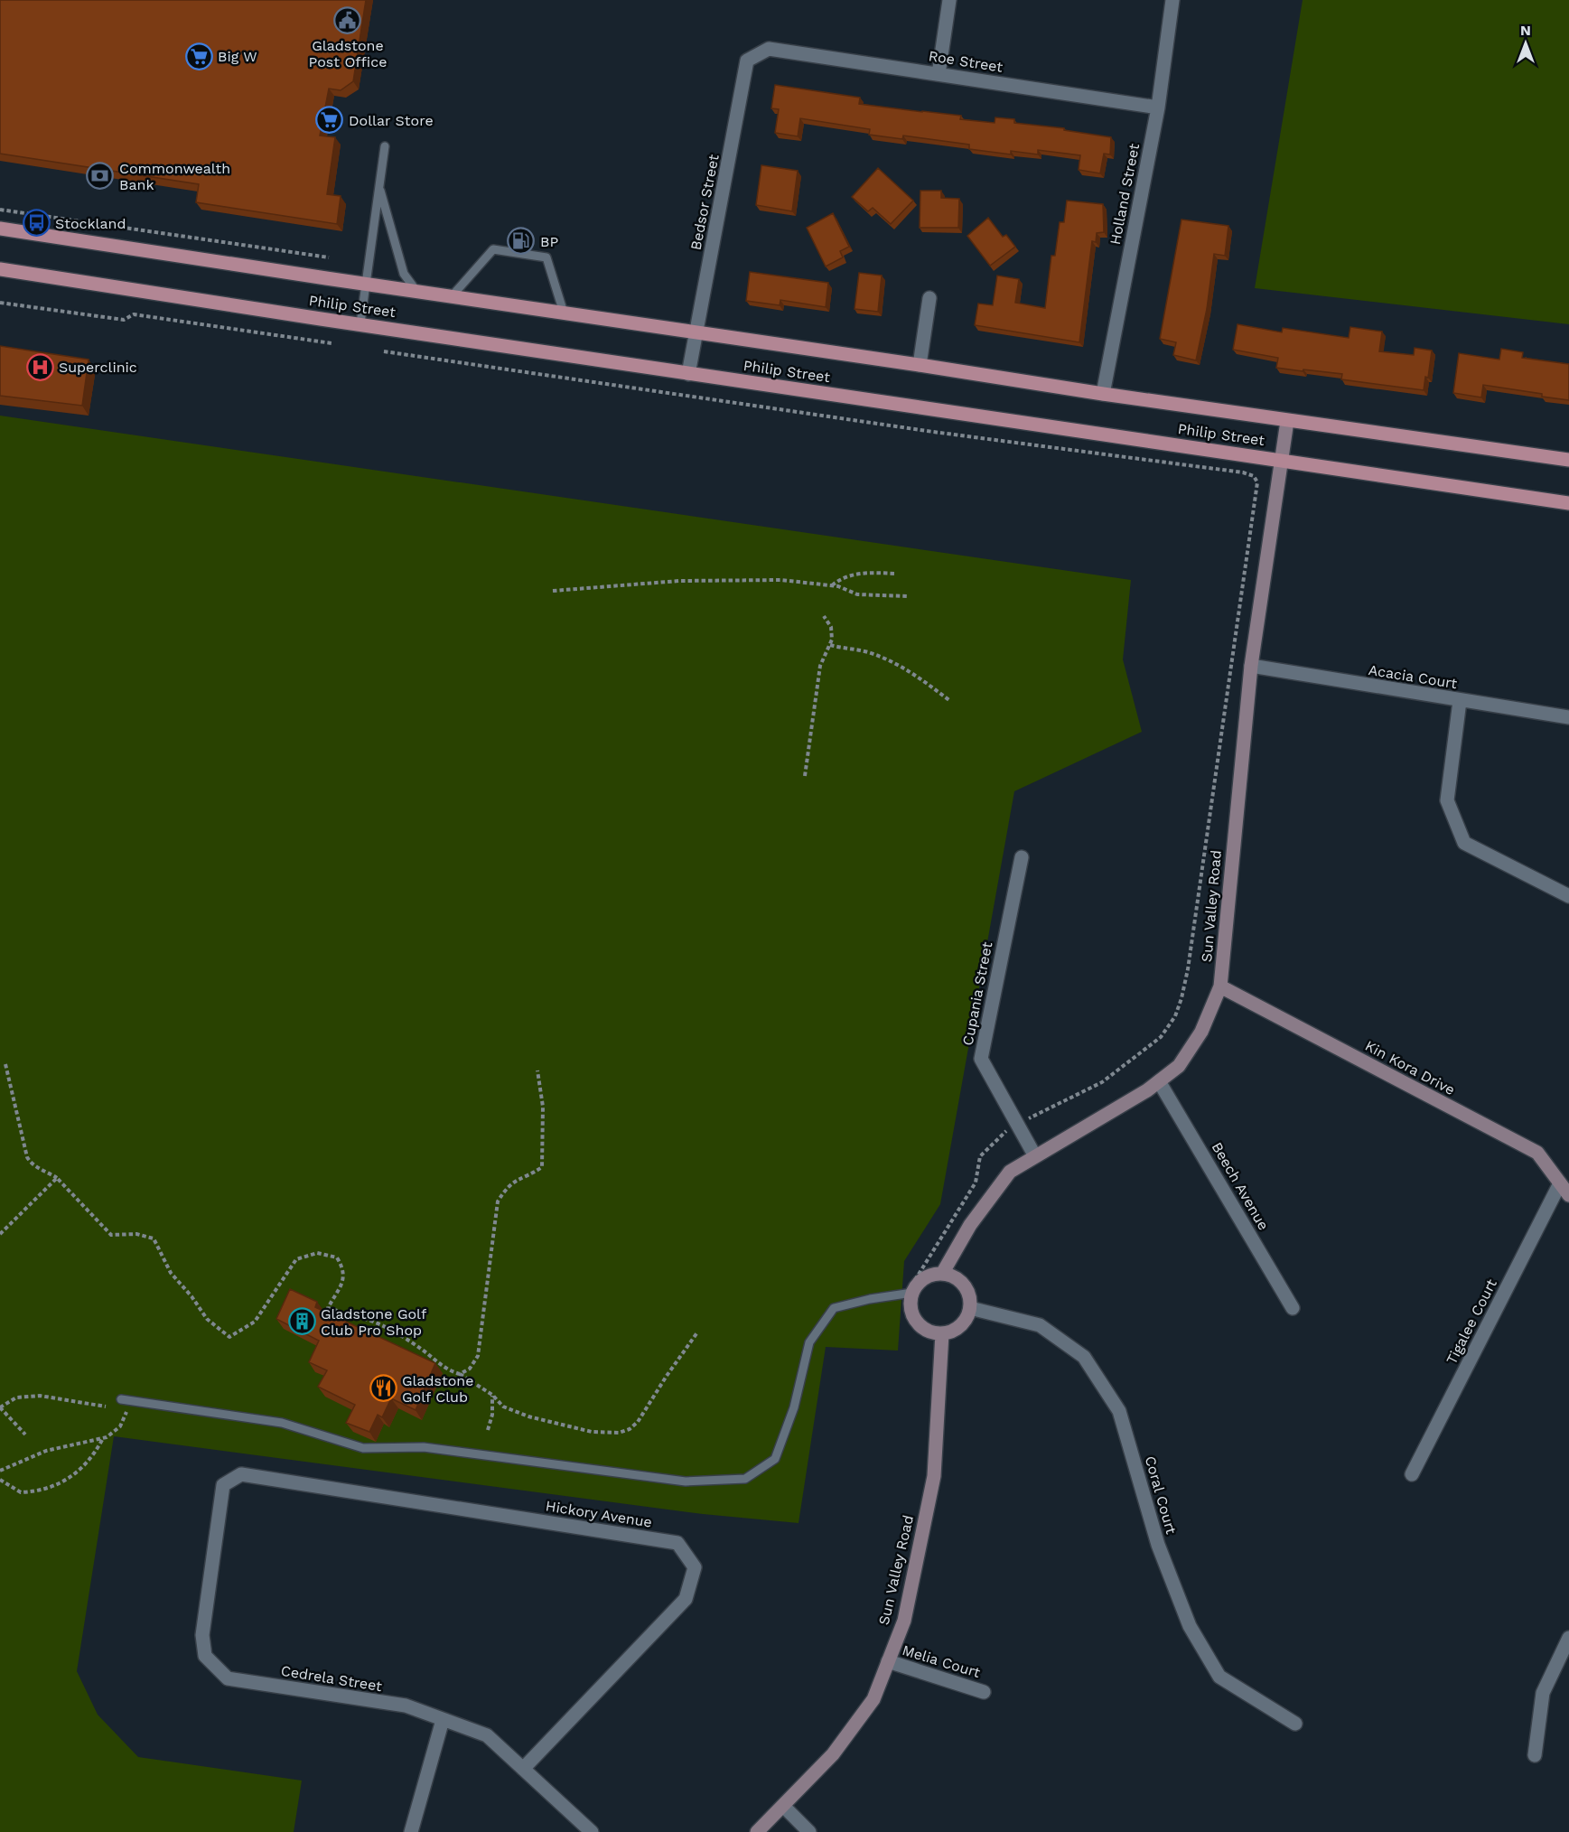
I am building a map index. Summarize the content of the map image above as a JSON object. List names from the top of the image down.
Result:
{
  "streets": {
    "main road": ["Philip Street"],
    "street": [
      "Roe Street",
      "Holland Street",
      "Bedsor Street",
      "Acacia Court",
      "Sun Valley Road",
      "Cupania Street",
      "Kin Kora Drive",
      "Beech Avenue",
      "Tigalee Court",
      "Coral Court",
      "Hickory Avenue",
      "Melia Court",
      "Cedrela Street"
    ]
  },
  "crossings": [
    ["Roe Street", "Holland Street"],
    ["Roe Street", "Bedsor Street"],
    ["Holland Street", "Philip Street"],
    ["Bedsor Street", "Philip Street"],
    ["Philip Street", "Sun Valley Road"],
    ["Acacia Court", "Sun Valley Road"],
    ["Sun Valley Road", "Cupania Street"],
    ["Sun Valley Road", "Kin Kora Drive"],
    ["Sun Valley Road", "Beech Avenue"],
    ["Sun Valley Road", "Coral Court"],
    ["Sun Valley Road", "Melia Court"],
    ["Kin Kora Drive", "Tigalee Court"],
    ["Hickory Avenue", "Cedrela Street"]
  ],
  "places": {
    "public building": ["Gladstone Post Office"],
    "supermarket": ["Big W", "Dollar Store"],
    "bank": ["Commonwealth Bank"],
    "bus stop": ["Stockland"],
    "fuel station": ["BP"],
    "hospital": ["Superclinic"],
    "building": ["Gladstone Golf Club Pro Shop"],
    "restaurant": ["Gladstone Golf Club"]
  },
  "north": "top"
}
